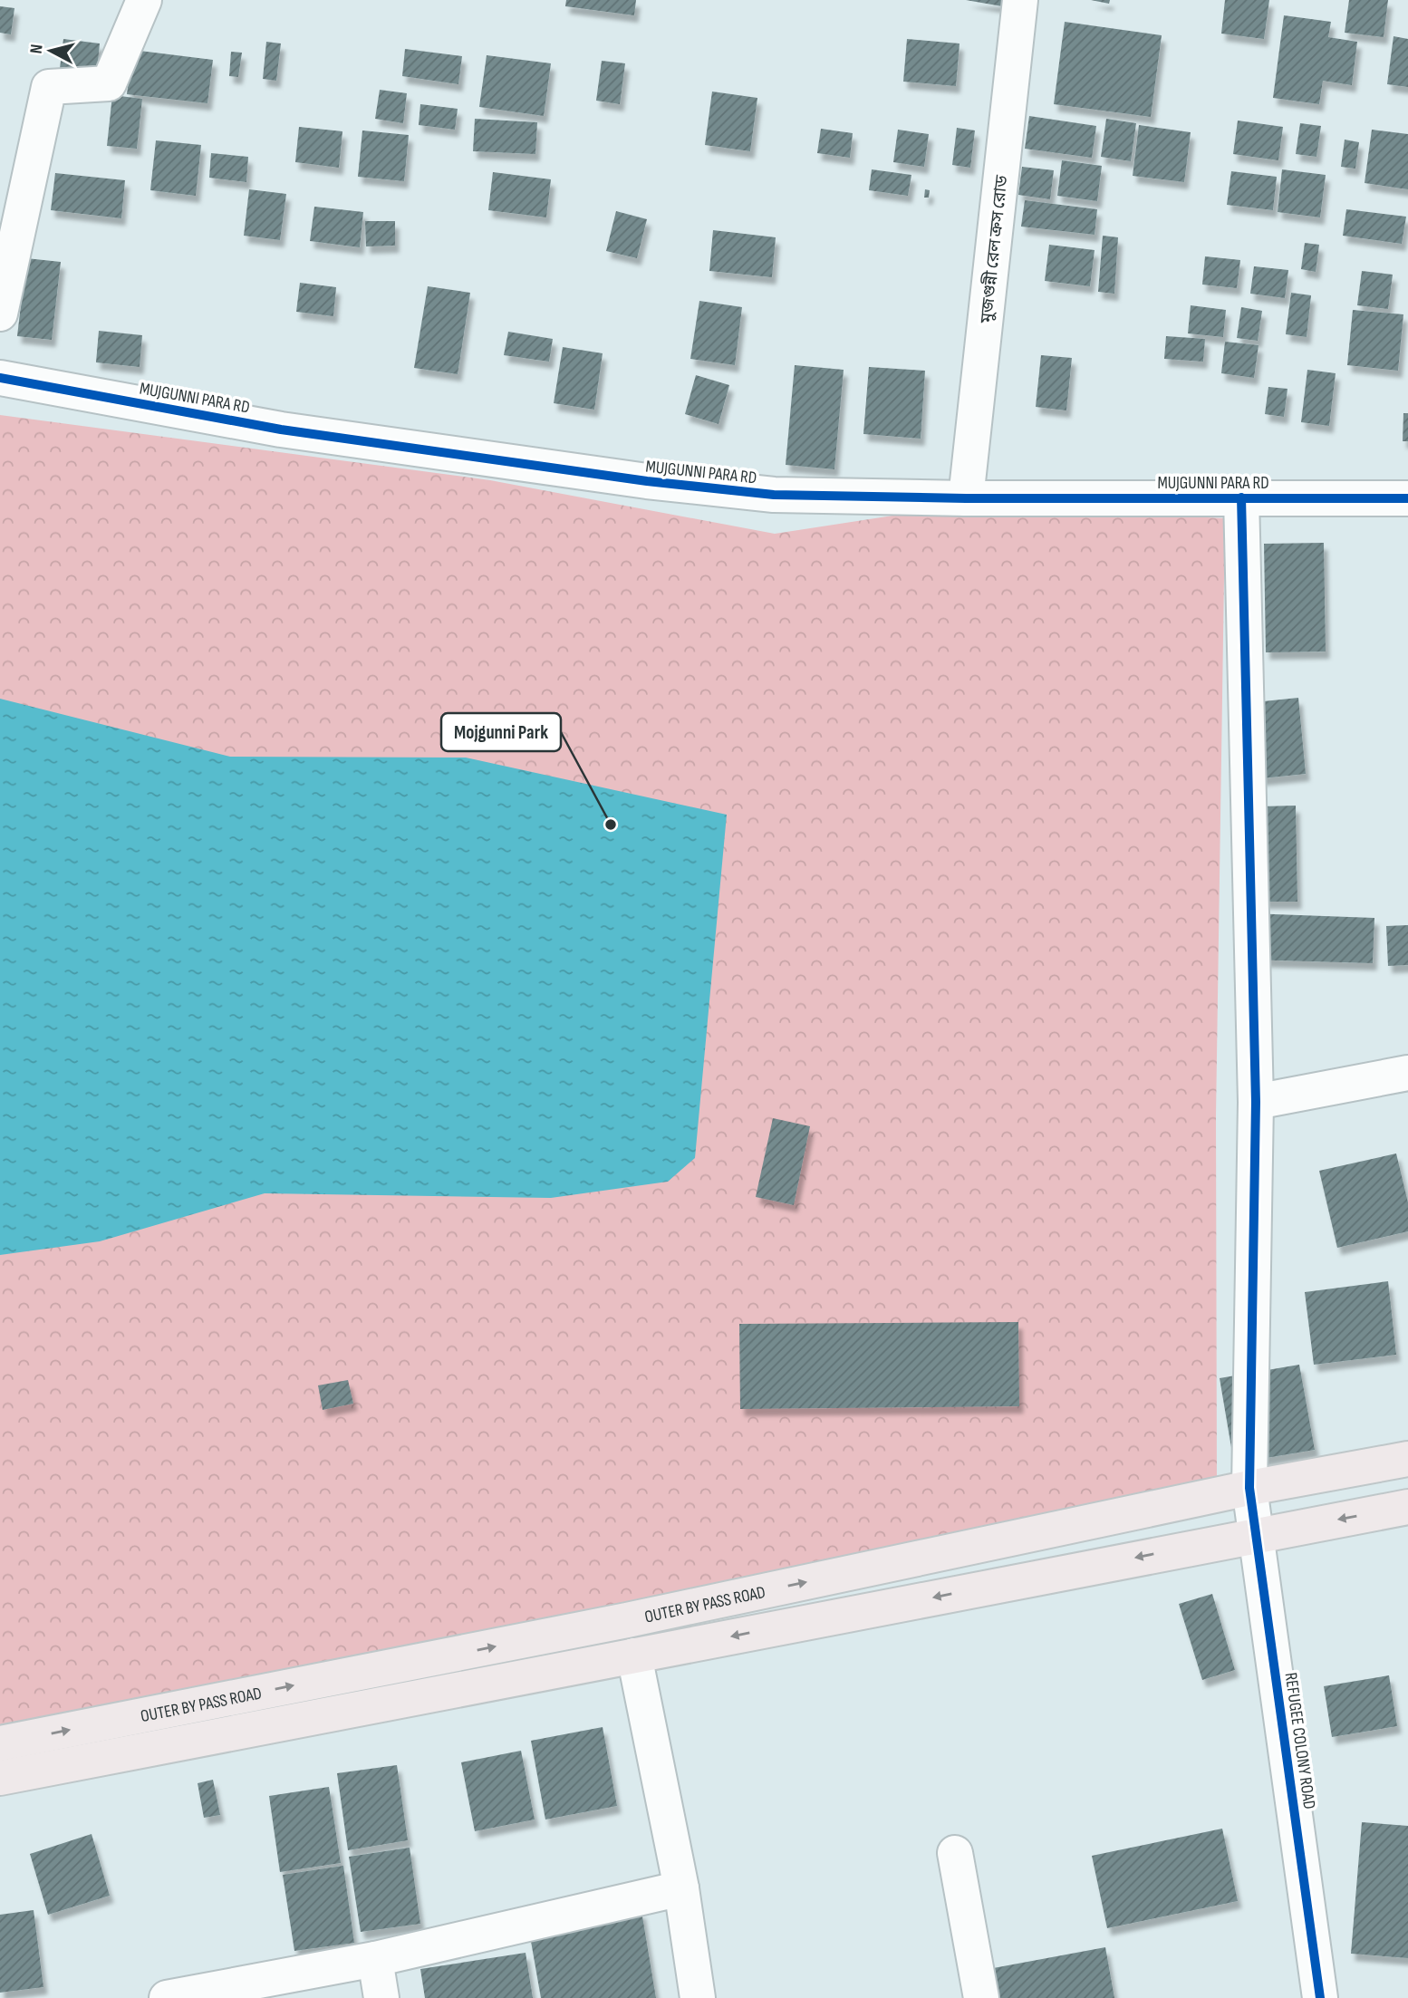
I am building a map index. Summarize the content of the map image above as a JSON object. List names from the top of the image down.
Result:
{
  "streets": {
    "main road": ["OUTER BY PASS ROAD"],
    "street": ["মুজগুন্নী রেল ক্রস রোড", "MUJGUNNI PARA RD", "REFUGEE COLONY ROAD"]
  },
  "crossings": [
    ["মুজগুন্নী রেল ক্রস রোড", "MUJGUNNI PARA RD"],
    ["MUJGUNNI PARA RD", "REFUGEE COLONY ROAD"],
    ["OUTER BY PASS ROAD", "REFUGEE COLONY ROAD"]
  ],
  "places": ["Mojgunni Park"],
  "north": "left"
}
